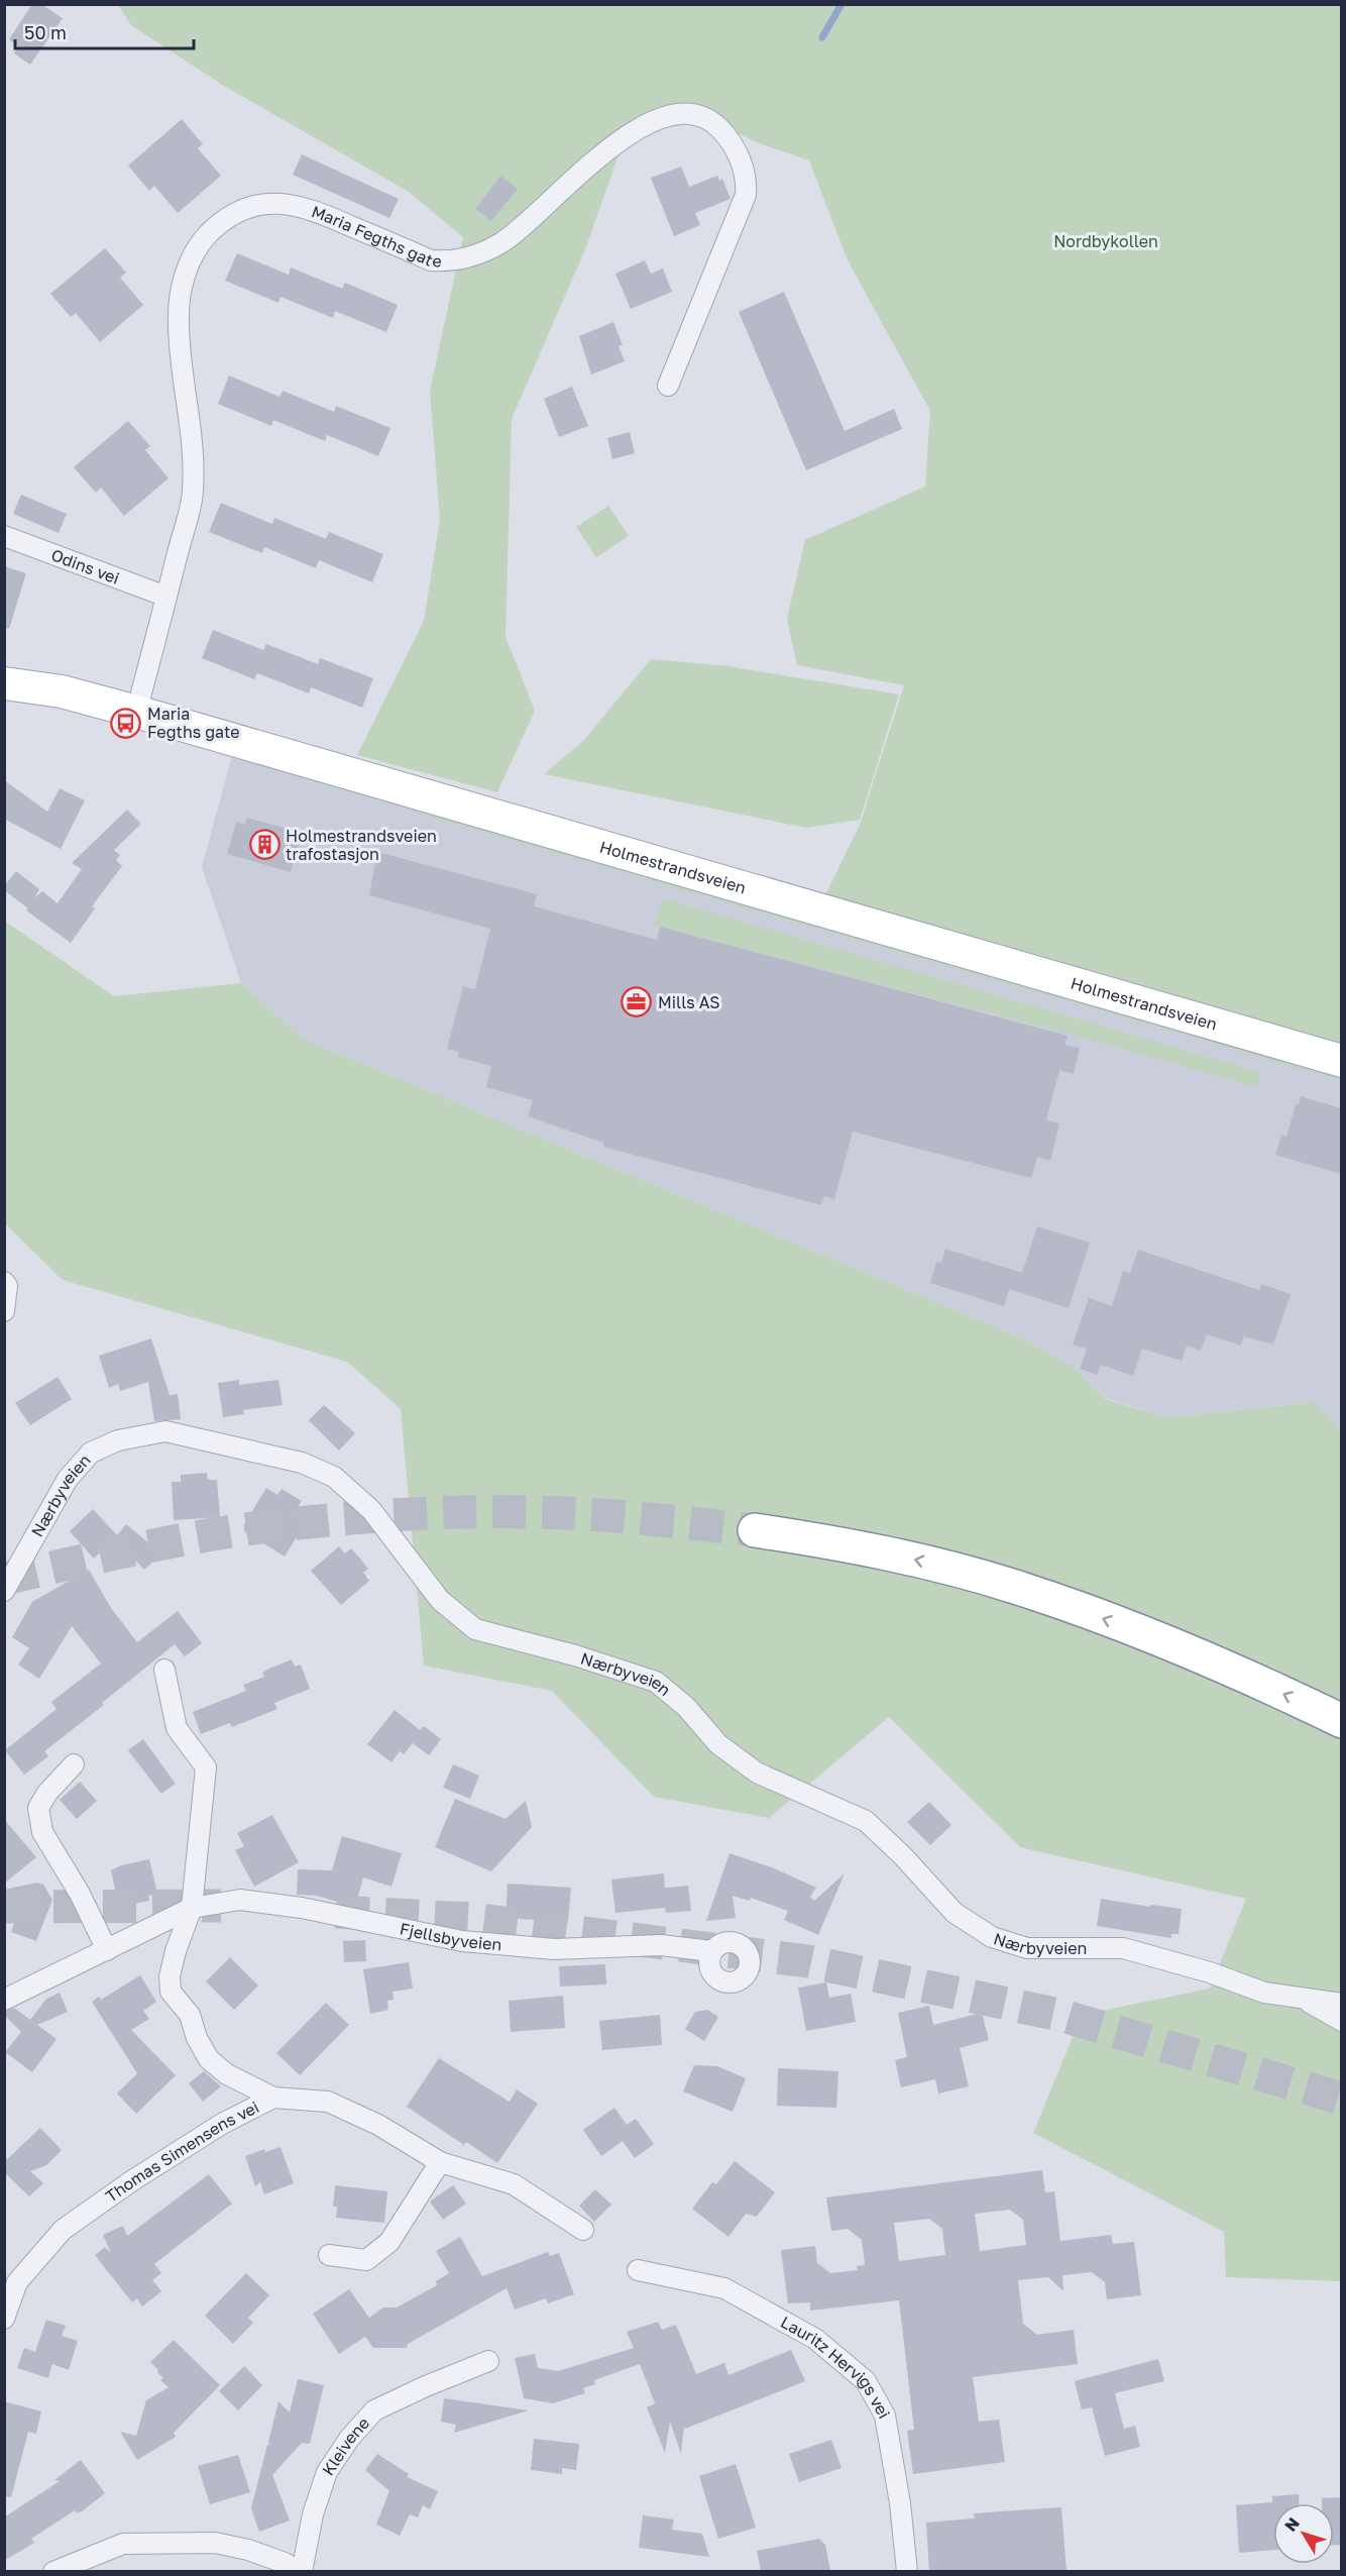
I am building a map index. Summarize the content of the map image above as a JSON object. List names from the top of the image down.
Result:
{
  "streets": {
    "main road": ["Holmestrandsveien"],
    "street": [
      "Maria Fegths gate",
      "Odins vei",
      "Nærbyveien",
      "Fjellsbyveien",
      "Thomas Simensens vei",
      "Lauritz Hervigs vei",
      "Kleivene"
    ]
  },
  "crossings": [
    ["Maria Fegths gate", "Odins vei"],
    ["Maria Fegths gate", "Holmestrandsveien"]
  ],
  "parks": ["Nordbykollen"],
  "places": {
    "bus stop": ["Maria Fegths gate"],
    "building": ["Holmestrandsveien trafostasjon"],
    "office": ["Mills AS"]
  },
  "scale_bar": "50 m",
  "north": "top left"
}
